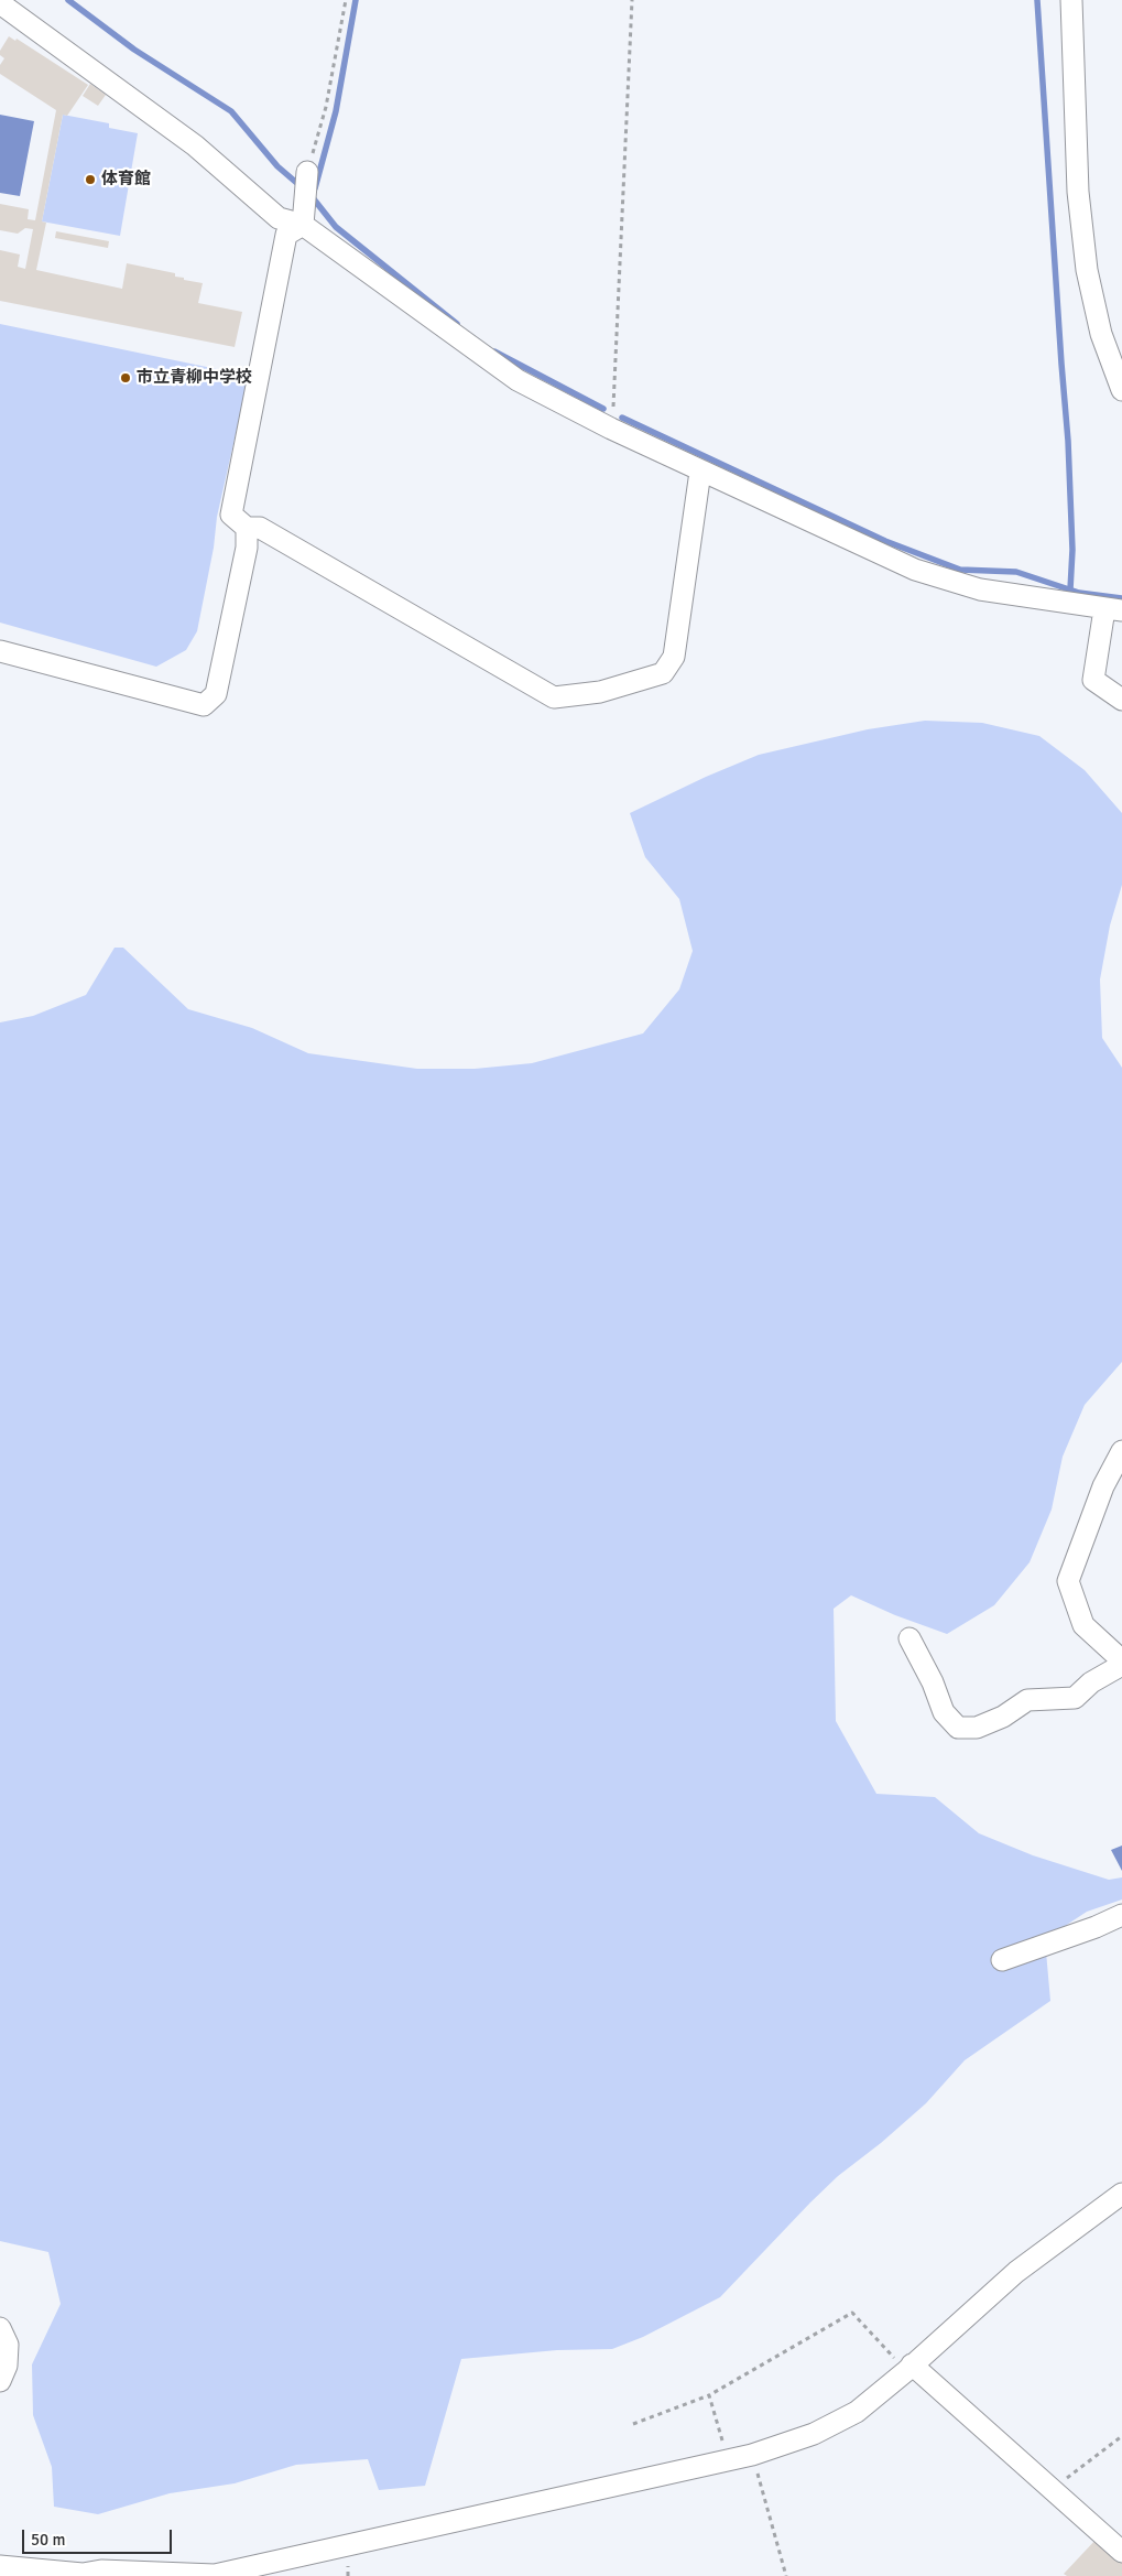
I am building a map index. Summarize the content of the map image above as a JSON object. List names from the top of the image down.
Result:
{
  "places": ["体育館", "市立青柳中学校"],
  "scale_bar": "50 m"
}
